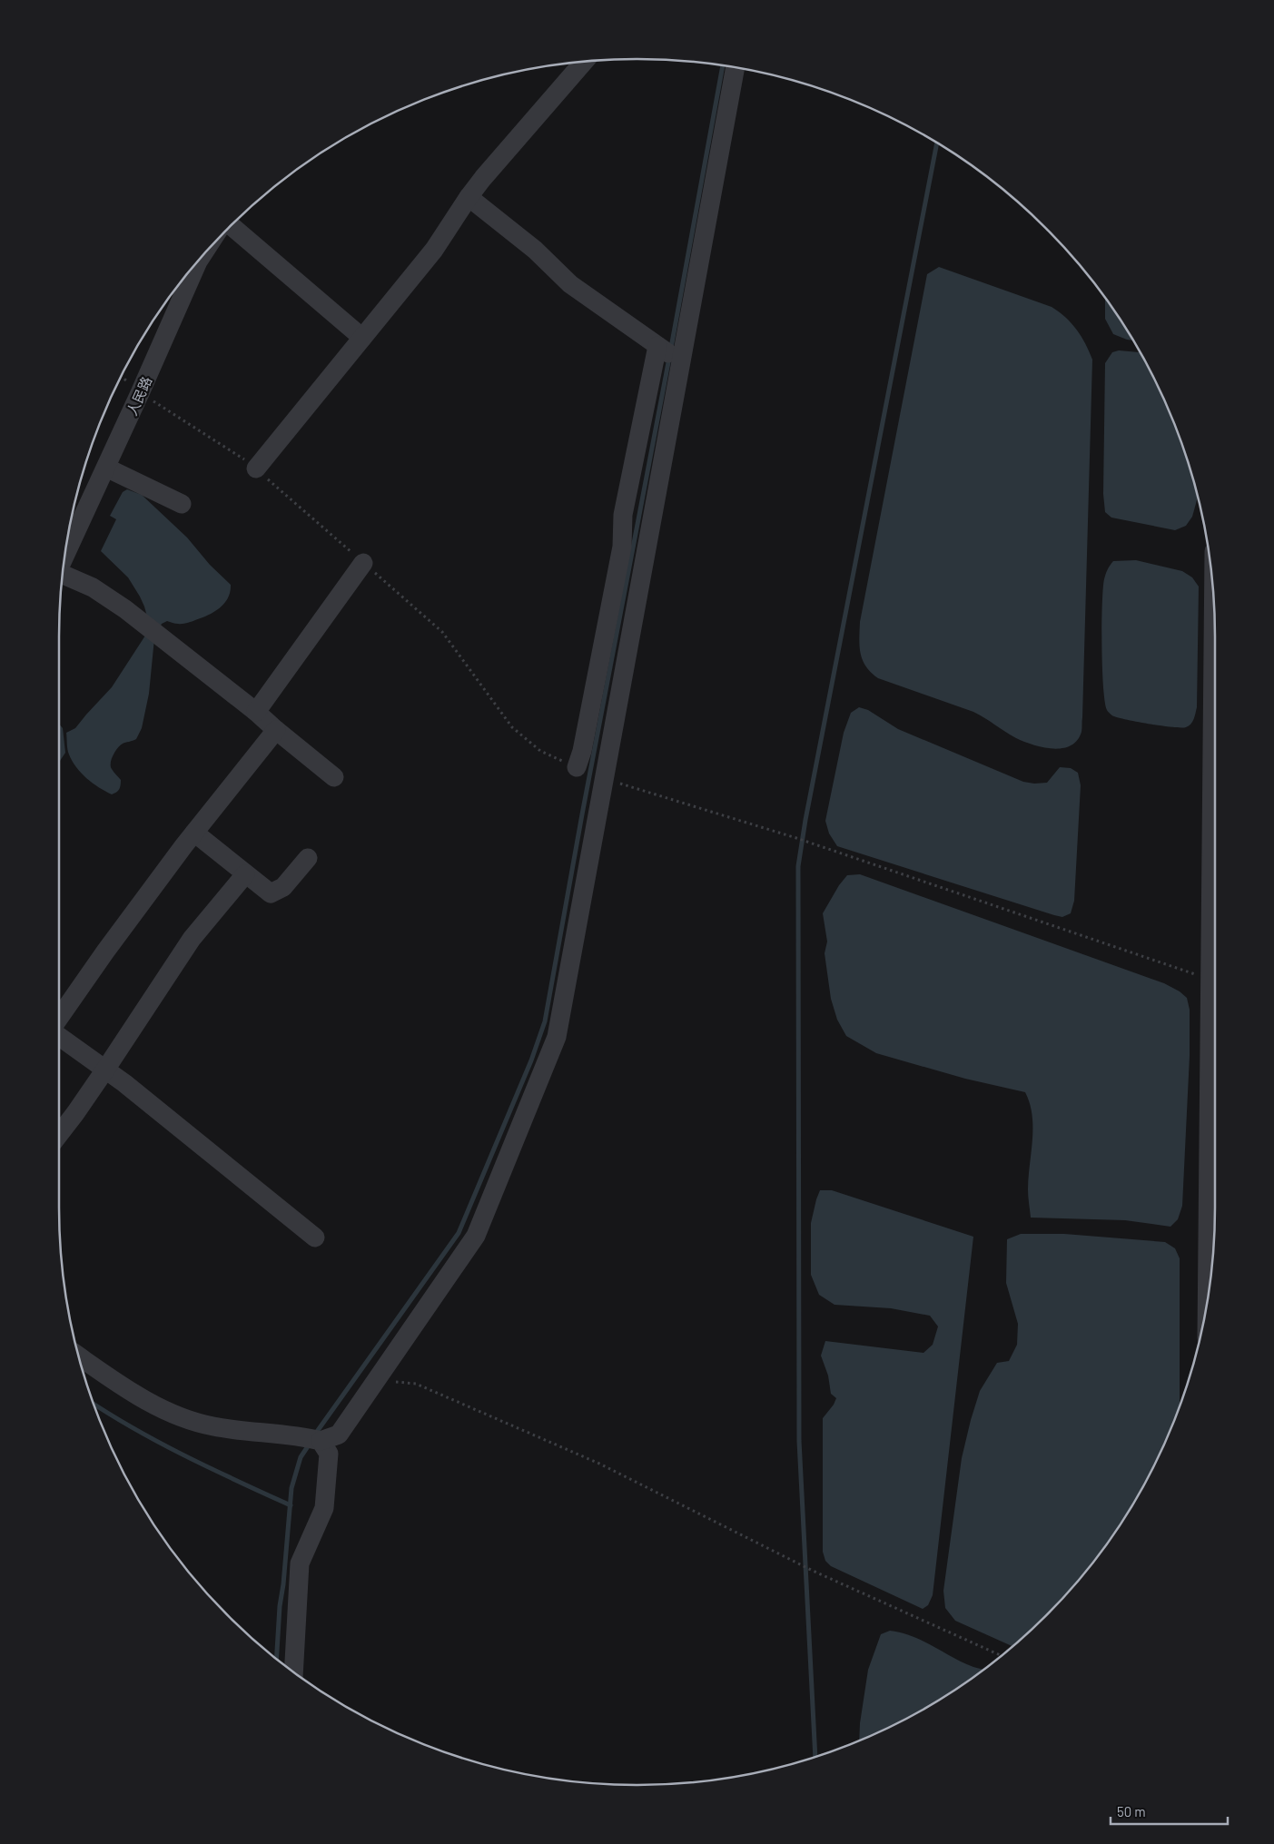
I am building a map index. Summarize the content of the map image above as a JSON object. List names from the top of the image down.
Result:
{
  "streets": {
    "street": ["人民路"]
  },
  "scale_bar": "50 m"
}
